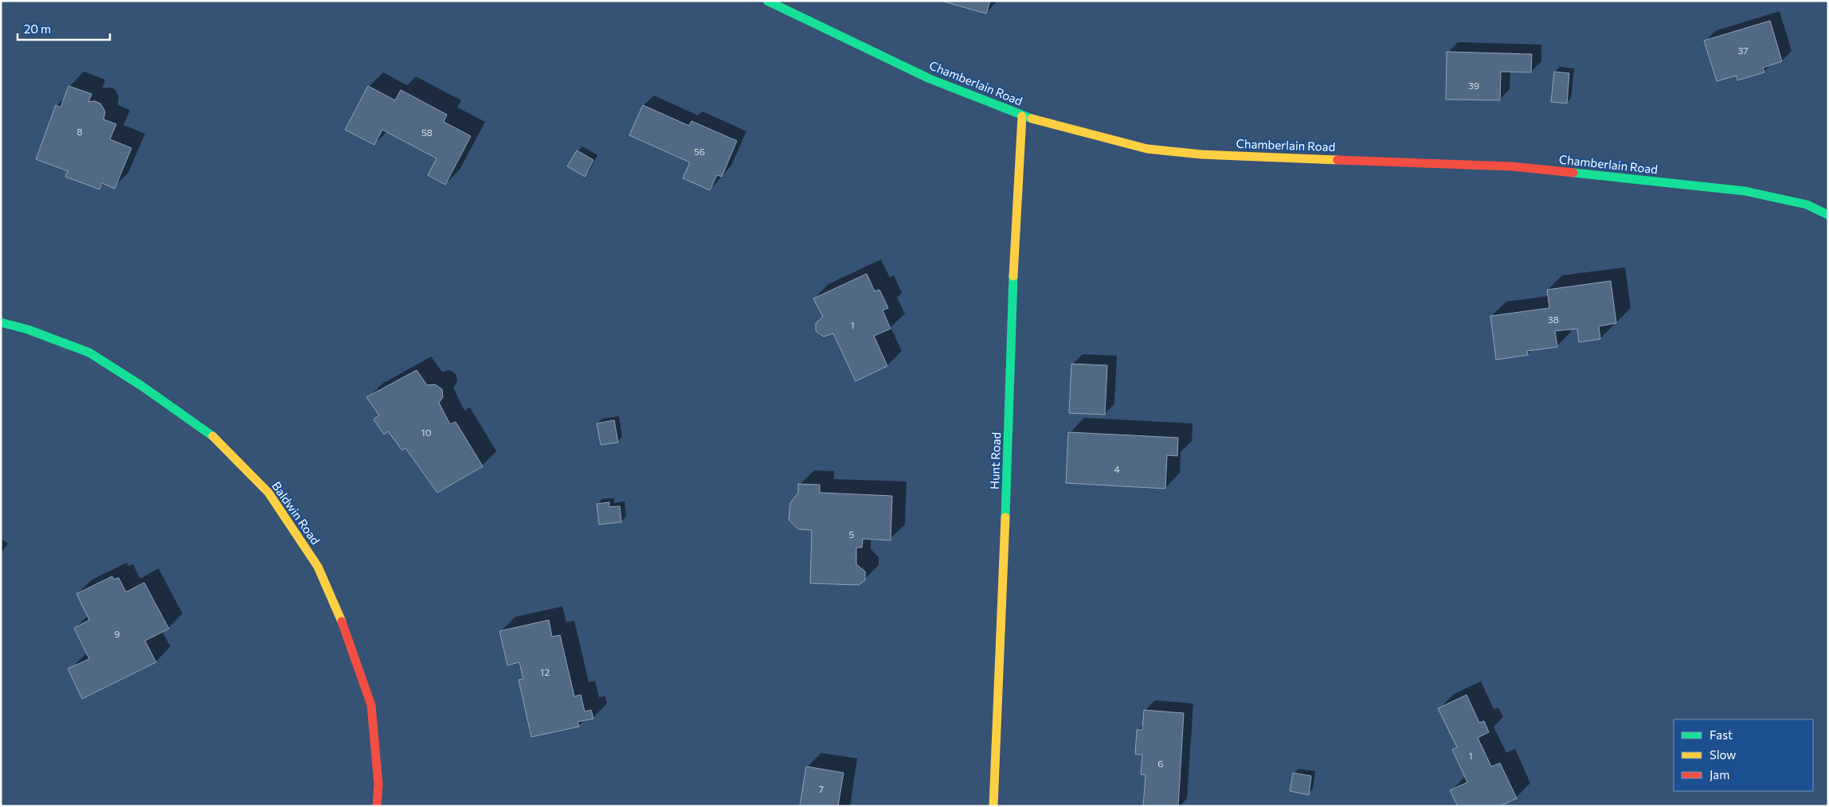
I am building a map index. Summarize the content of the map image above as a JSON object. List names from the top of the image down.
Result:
{
  "streets": {
    "street": ["Chamberlain Road", "Hunt Road", "Baldwin Road"]
  },
  "crossings": [
    ["Chamberlain Road", "Hunt Road"]
  ],
  "house_numbers": [
    "37",
    "39",
    "8",
    "58",
    "56",
    "38",
    "1",
    "10",
    "4",
    "5",
    "9",
    "12",
    "1",
    "6",
    "7"
  ],
  "legend": ["Fast", "Slow", "Jam"],
  "scale_bar": "20 m"
}
